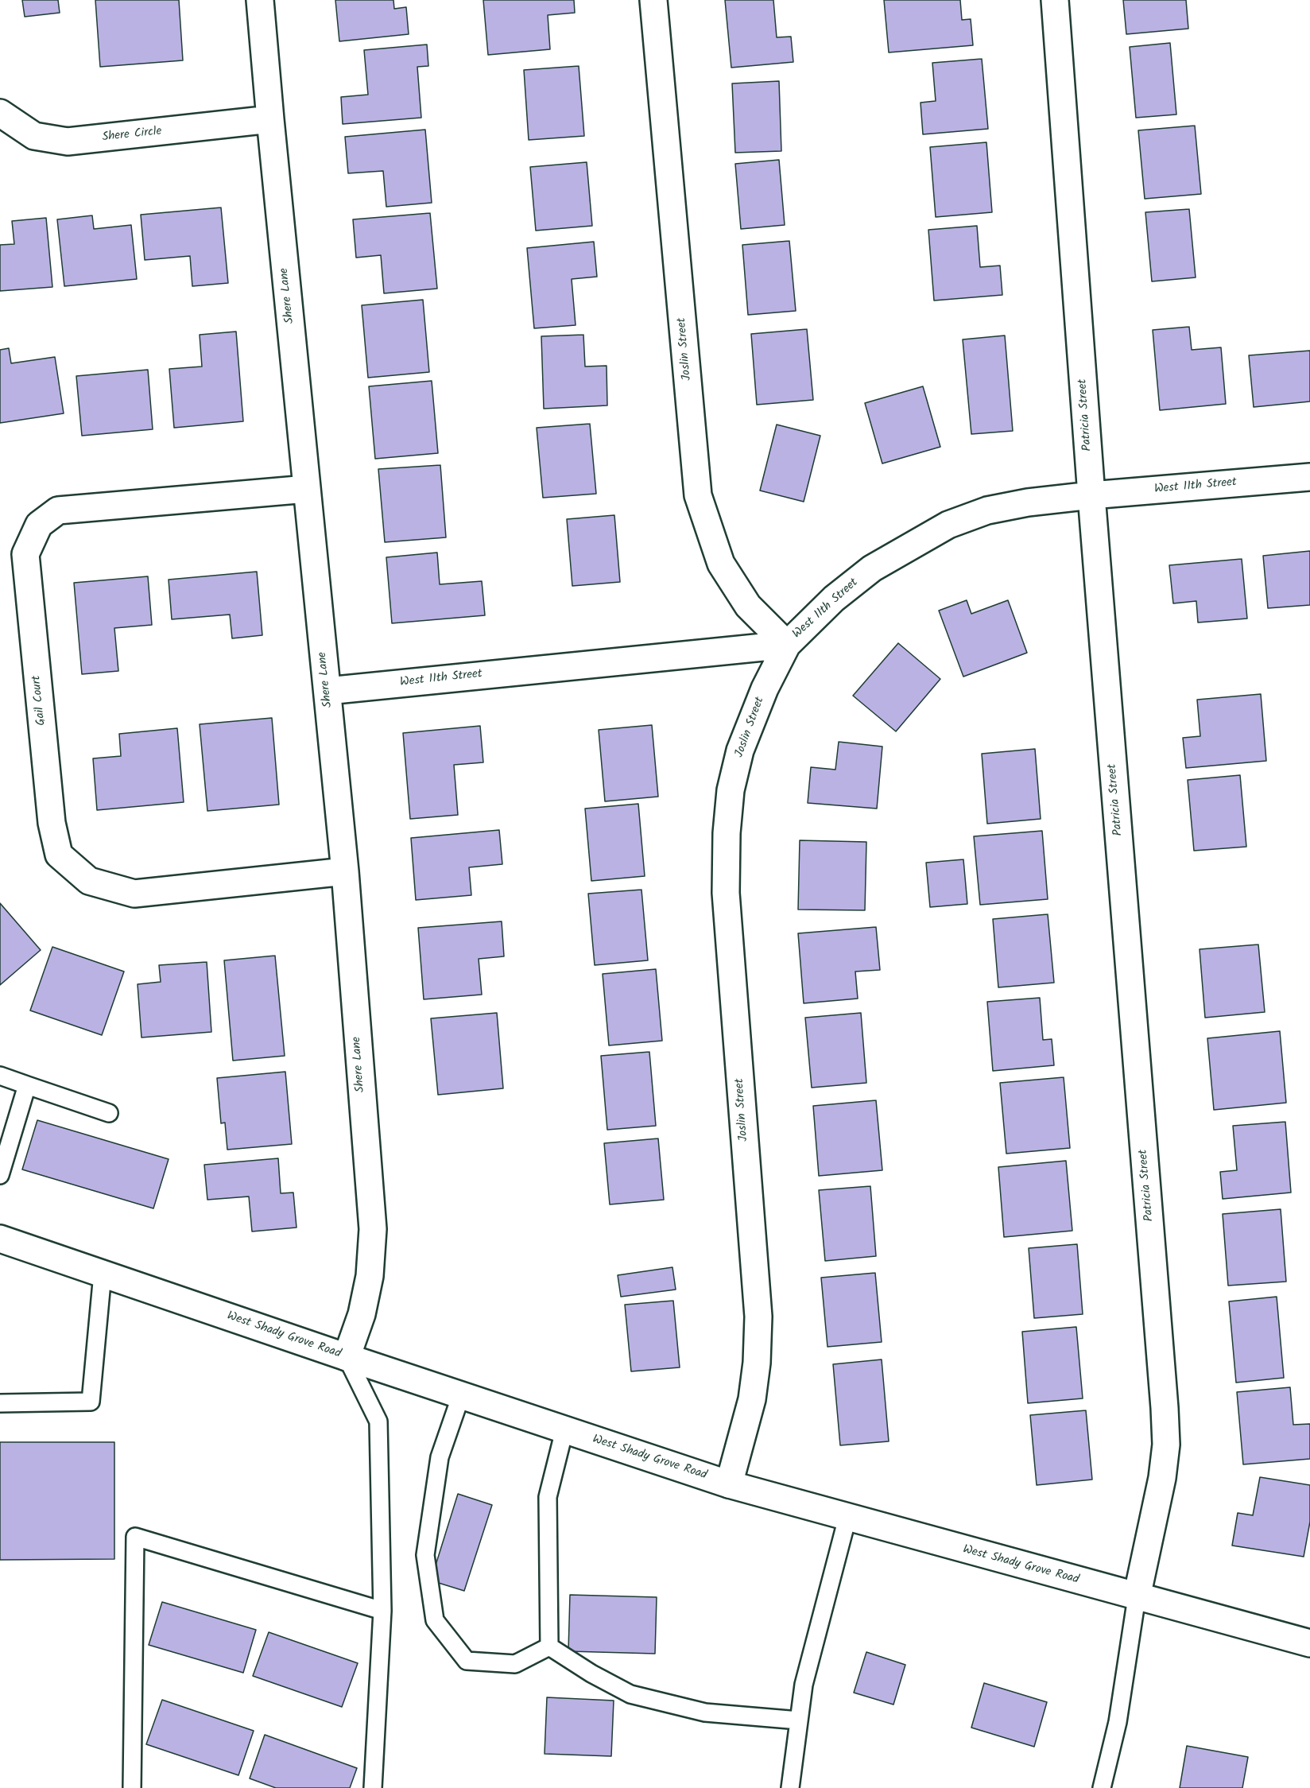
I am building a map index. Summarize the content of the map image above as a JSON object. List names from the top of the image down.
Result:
{
  "streets": {
    "street": [
      "Shere Circle",
      "Shere Lane",
      "Joslin Street",
      "Patricia Street",
      "West 11th Street",
      "Gail Court",
      "West Shady Grove Road"
    ]
  },
  "crossings": [
    ["Shere Circle", "Shere Lane"],
    ["Shere Lane", "West 11th Street"],
    ["Shere Lane", "Gail Court"],
    ["Shere Lane", "West Shady Grove Road"],
    ["Joslin Street", "West 11th Street"],
    ["Joslin Street", "West Shady Grove Road"],
    ["Patricia Street", "West 11th Street"],
    ["Patricia Street", "West Shady Grove Road"]
  ]
}
